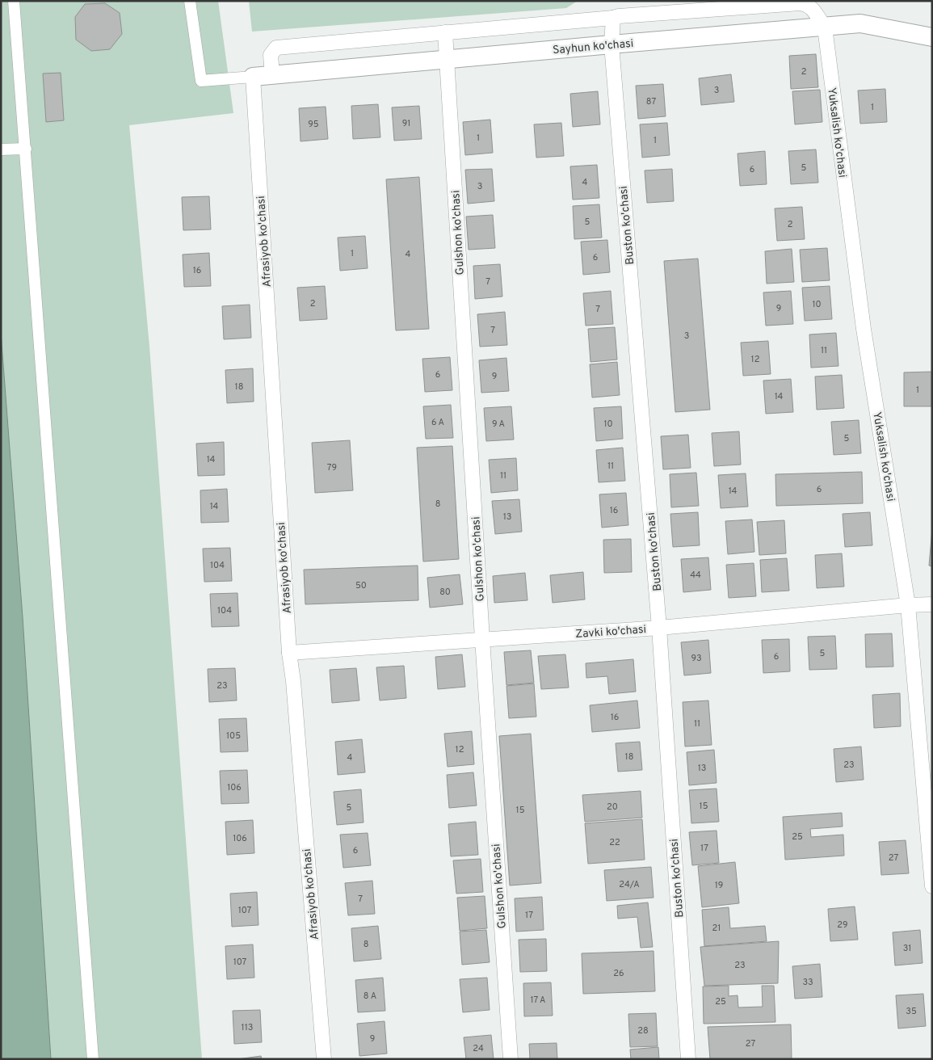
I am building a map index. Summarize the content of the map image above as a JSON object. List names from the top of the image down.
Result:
{
  "streets": {
    "street": [
      "Sayhun ko'chasi",
      "Yuksalish ko'chasi",
      "Buston ko'chasi",
      "Gulshon ko'chasi",
      "Afrasiyob ko'chasi",
      "Zavki ko'chasi"
    ]
  },
  "crossings": [
    ["Sayhun ko'chasi", "Yuksalish ko'chasi"],
    ["Sayhun ko'chasi", "Buston ko'chasi"],
    ["Sayhun ko'chasi", "Gulshon ko'chasi"],
    ["Sayhun ko'chasi", "Afrasiyob ko'chasi"],
    ["Yuksalish ko'chasi", "Zavki ko'chasi"],
    ["Buston ko'chasi", "Zavki ko'chasi"],
    ["Gulshon ko'chasi", "Zavki ko'chasi"],
    ["Afrasiyob ko'chasi", "Zavki ko'chasi"]
  ],
  "house_numbers": [
    "2",
    "3",
    "87",
    "1",
    "91",
    "95",
    "1",
    "1",
    "5",
    "6",
    "4",
    "3",
    "5",
    "2",
    "1",
    "4",
    "6",
    "16",
    "7",
    "2",
    "10",
    "9",
    "7",
    "7",
    "3",
    "11",
    "12",
    "6",
    "9",
    "18",
    "1",
    "14",
    "6 А",
    "9 А",
    "10",
    "5",
    "14",
    "11",
    "79",
    "11",
    "6",
    "14",
    "8",
    "14",
    "16",
    "13",
    "104",
    "44",
    "50",
    "80",
    "104",
    "5",
    "6",
    "93",
    "23",
    "16",
    "11",
    "105",
    "12",
    "18",
    "4",
    "23",
    "13",
    "106",
    "15",
    "20",
    "5",
    "15",
    "25",
    "106",
    "22",
    "17",
    "6",
    "27",
    "24/A",
    "19",
    "7",
    "107",
    "17",
    "29",
    "21",
    "8",
    "31",
    "107",
    "23",
    "26",
    "33",
    "8 А",
    "17 А",
    "25",
    "35",
    "113",
    "28",
    "9",
    "27",
    "24"
  ]
}
